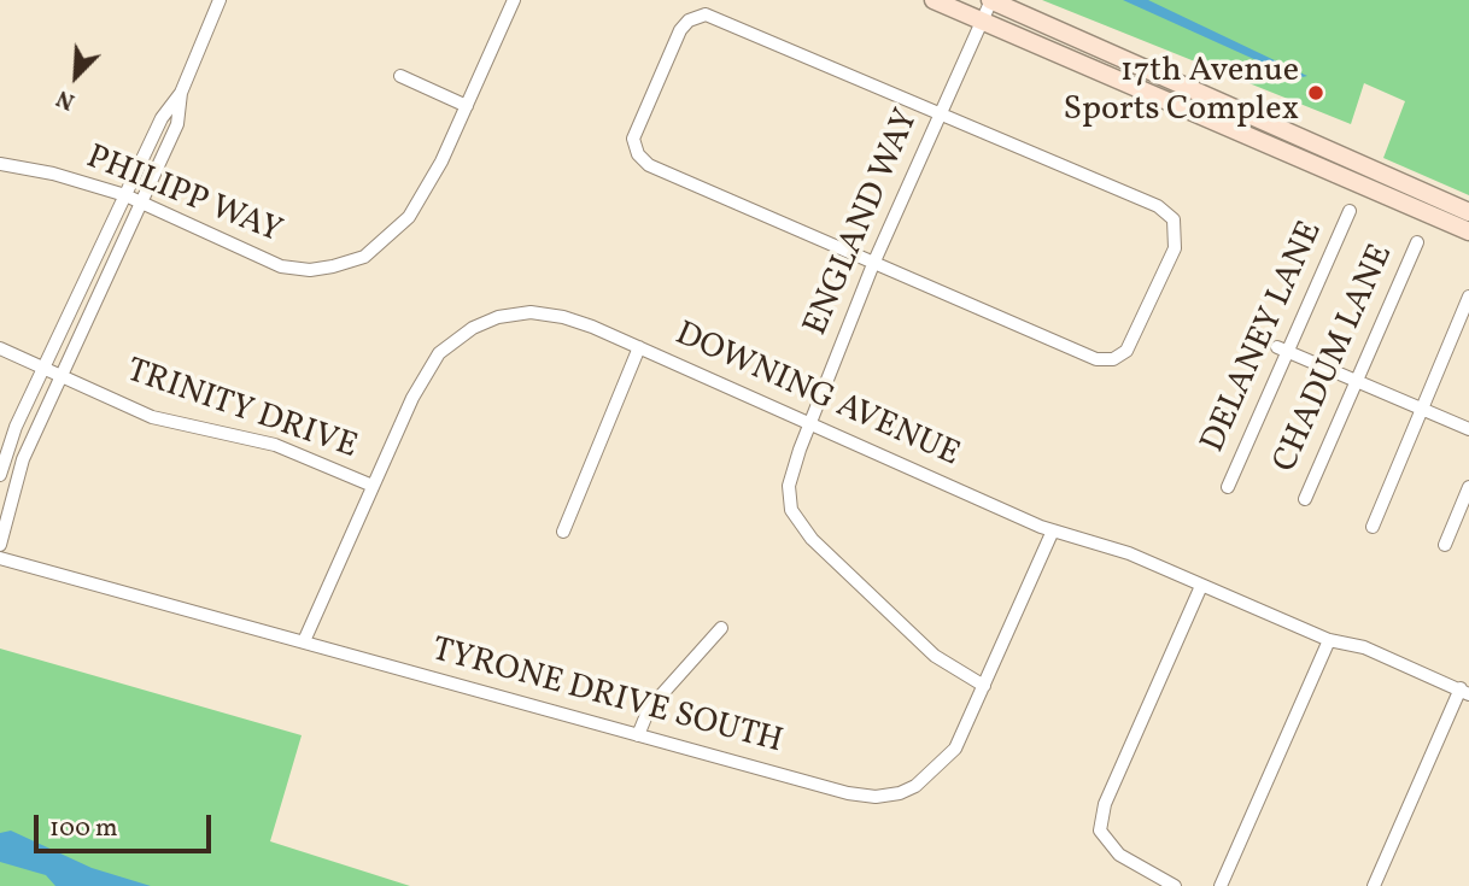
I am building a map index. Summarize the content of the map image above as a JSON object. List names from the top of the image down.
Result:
{
  "streets": {
    "street": [
      "PHILIPP WAY",
      "ENGLAND WAY",
      "DELANEY LANE",
      "CHADUM LANE",
      "DOWNING AVENUE",
      "TRINITY DRIVE",
      "TYRONE DRIVE SOUTH"
    ]
  },
  "crossings": [
    ["ENGLAND WAY", "DOWNING AVENUE"],
    ["ENGLAND WAY", "TYRONE DRIVE SOUTH"],
    ["DOWNING AVENUE", "TRINITY DRIVE"],
    ["DOWNING AVENUE", "TYRONE DRIVE SOUTH"]
  ],
  "places": ["17th Avenue Sports Complex"],
  "scale_bar": "100 m",
  "north": "bottom left"
}
